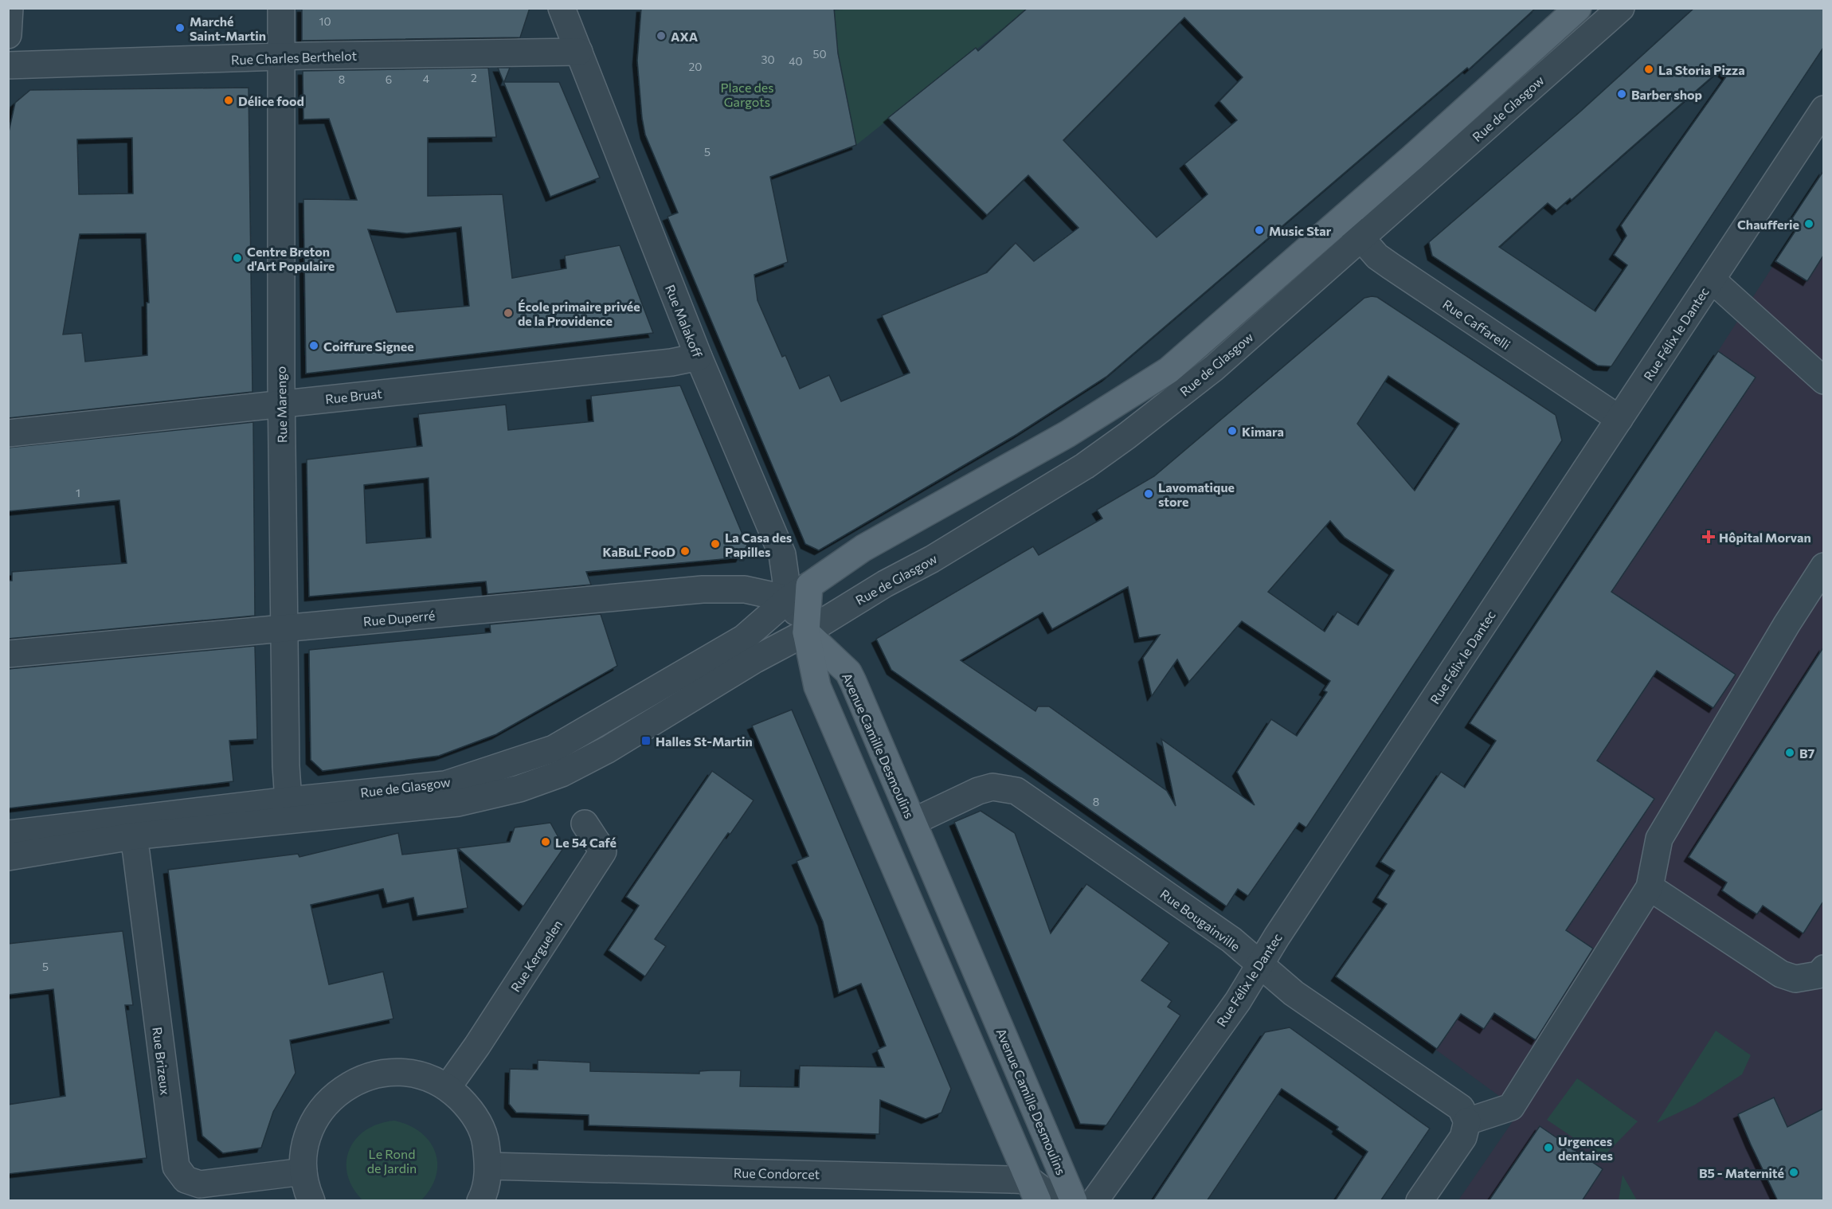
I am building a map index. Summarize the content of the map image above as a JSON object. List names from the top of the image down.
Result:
{
  "streets": {
    "main road": ["Rue de Glasgow", "Avenue Camille Desmoulins"],
    "street": [
      "Rue Charles Berthelot",
      "Rue Malakoff",
      "Rue Caffarelli",
      "Rue Félix le Dantec",
      "Rue Bruat",
      "Rue Marengo",
      "Rue Duperré",
      "Rue Bougainville",
      "Rue Kerguelen",
      "Rue Brizeux",
      "Rue Condorcet"
    ]
  },
  "crossings": [
    ["Rue Charles Berthelot", "Rue Malakoff"],
    ["Rue Charles Berthelot", "Rue Marengo"],
    ["Rue de Glasgow", "Rue Malakoff"],
    ["Rue de Glasgow", "Rue Caffarelli"],
    ["Rue de Glasgow", "Rue Marengo"],
    ["Rue de Glasgow", "Rue Duperré"],
    ["Rue de Glasgow", "Avenue Camille Desmoulins"],
    ["Rue de Glasgow", "Rue Brizeux"],
    ["Rue Malakoff", "Rue Bruat"],
    ["Rue Malakoff", "Rue Duperré"],
    ["Rue Caffarelli", "Rue Félix le Dantec"],
    ["Rue Félix le Dantec", "Rue Bougainville"],
    ["Rue Bruat", "Rue Marengo"],
    ["Rue Marengo", "Rue Duperré"],
    ["Avenue Camille Desmoulins", "Rue Bougainville"]
  ],
  "parks": ["Place des Gargots", "Le Rond de Jardin"],
  "places": {
    "other": [
      "Marché Saint-Martin",
      "AXA",
      "La Storia Pizza",
      "Barber shop",
      "Délice food",
      "Chaufferie",
      "Music Star",
      "Centre Breton d'Art Populaire",
      "École primaire privée de la Providence",
      "Coiffure Signee",
      "Kimara",
      "Lavomatique store",
      "La Casa des Papilles",
      "KaBuL FooD",
      "B7",
      "Le 54 Café",
      "Urgences dentaires",
      "B5 - Maternité"
    ],
    "health": ["Hôpital Morvan"],
    "transit": ["Halles St-Martin"]
  },
  "house_numbers": [
    "10",
    "50",
    "30",
    "40",
    "20",
    "2",
    "4",
    "8",
    "6",
    "5",
    "1",
    "8",
    "5"
  ]
}
